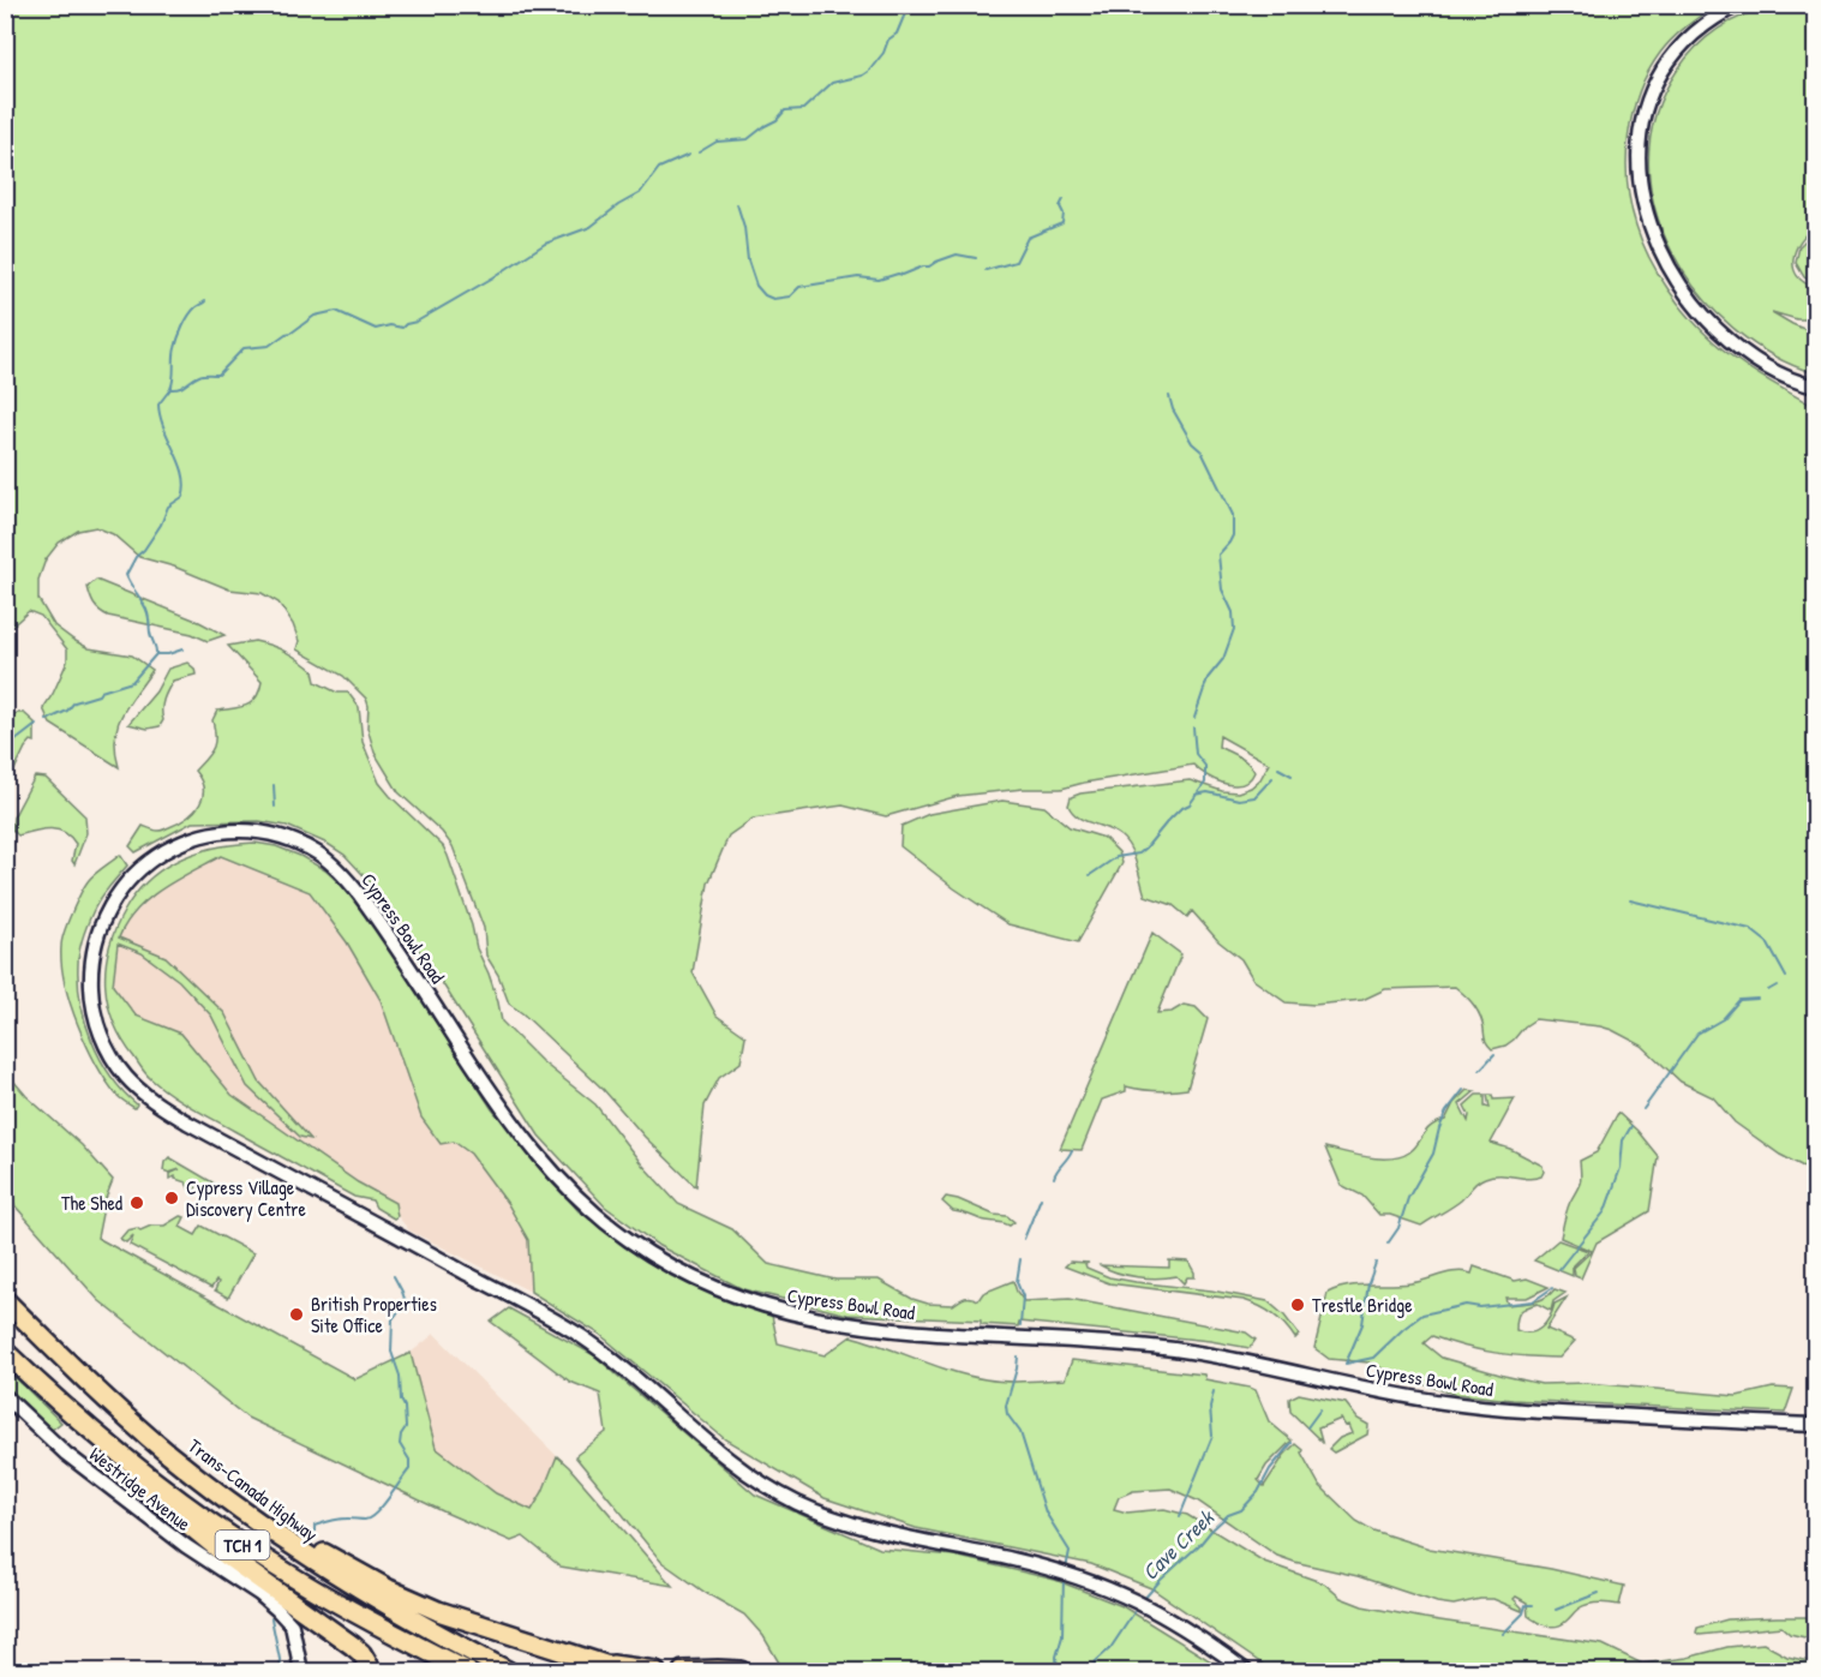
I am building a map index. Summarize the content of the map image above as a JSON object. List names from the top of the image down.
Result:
{
  "streets": {
    "highway": ["Trans-Canada Highway", "TCH 1"],
    "street": ["Cypress Bowl Road", "Westridge Avenue"]
  },
  "water": ["Cave Creek"],
  "places": [
    "Cypress Village Discovery Centre",
    "The Shed",
    "Trestle Bridge",
    "British Properties Site Office"
  ]
}
